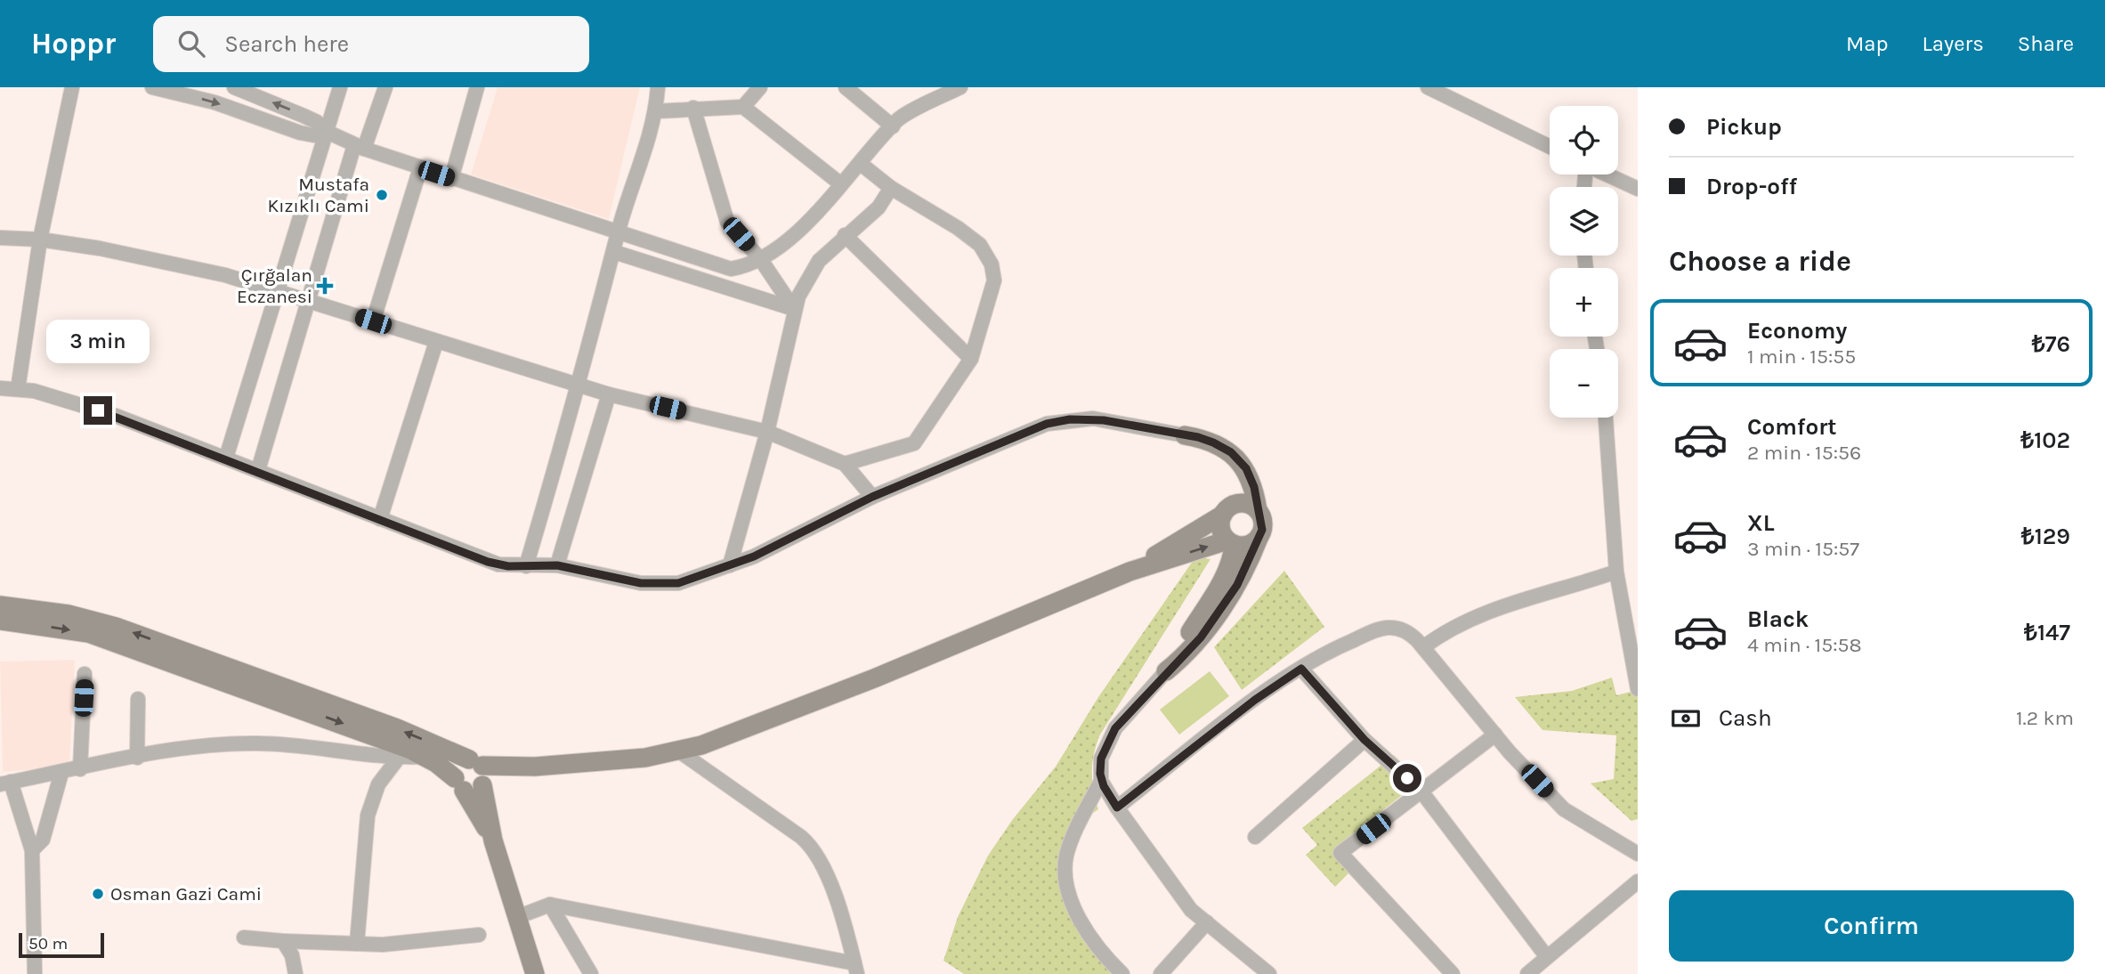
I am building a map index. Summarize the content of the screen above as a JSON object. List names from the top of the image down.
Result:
{
  "places": {
    "other": ["Mustafa Kızıklı Cami", "Osman Gazi Cami"],
    "health": ["Çırğalan Eczanesi"]
  },
  "scale_bar": "50 m",
  "page": {
    "header": "Hoppr",
    "search": "Search here",
    "nav": ["Map", "Layers", "Share"],
    "banner": ["Pickup", "Drop-off"],
    "map_buttons": ["+", "−"],
    "heading": "Choose a ride",
    "list": [
      {
        "name": "Economy",
        "note": "1 min · 15:55",
        "value": "₺76"
      },
      {
        "name": "Comfort",
        "note": "2 min · 15:56",
        "value": "₺102"
      },
      {
        "name": "XL",
        "note": "3 min · 15:57",
        "value": "₺129"
      },
      {
        "name": "Black",
        "note": "4 min · 15:58",
        "value": "₺147"
      }
    ],
    "bubble": "3 min",
    "pay": ["Cash", "1.2 km"],
    "buttons": "Confirm",
    "scale": "50 m"
  }
}
